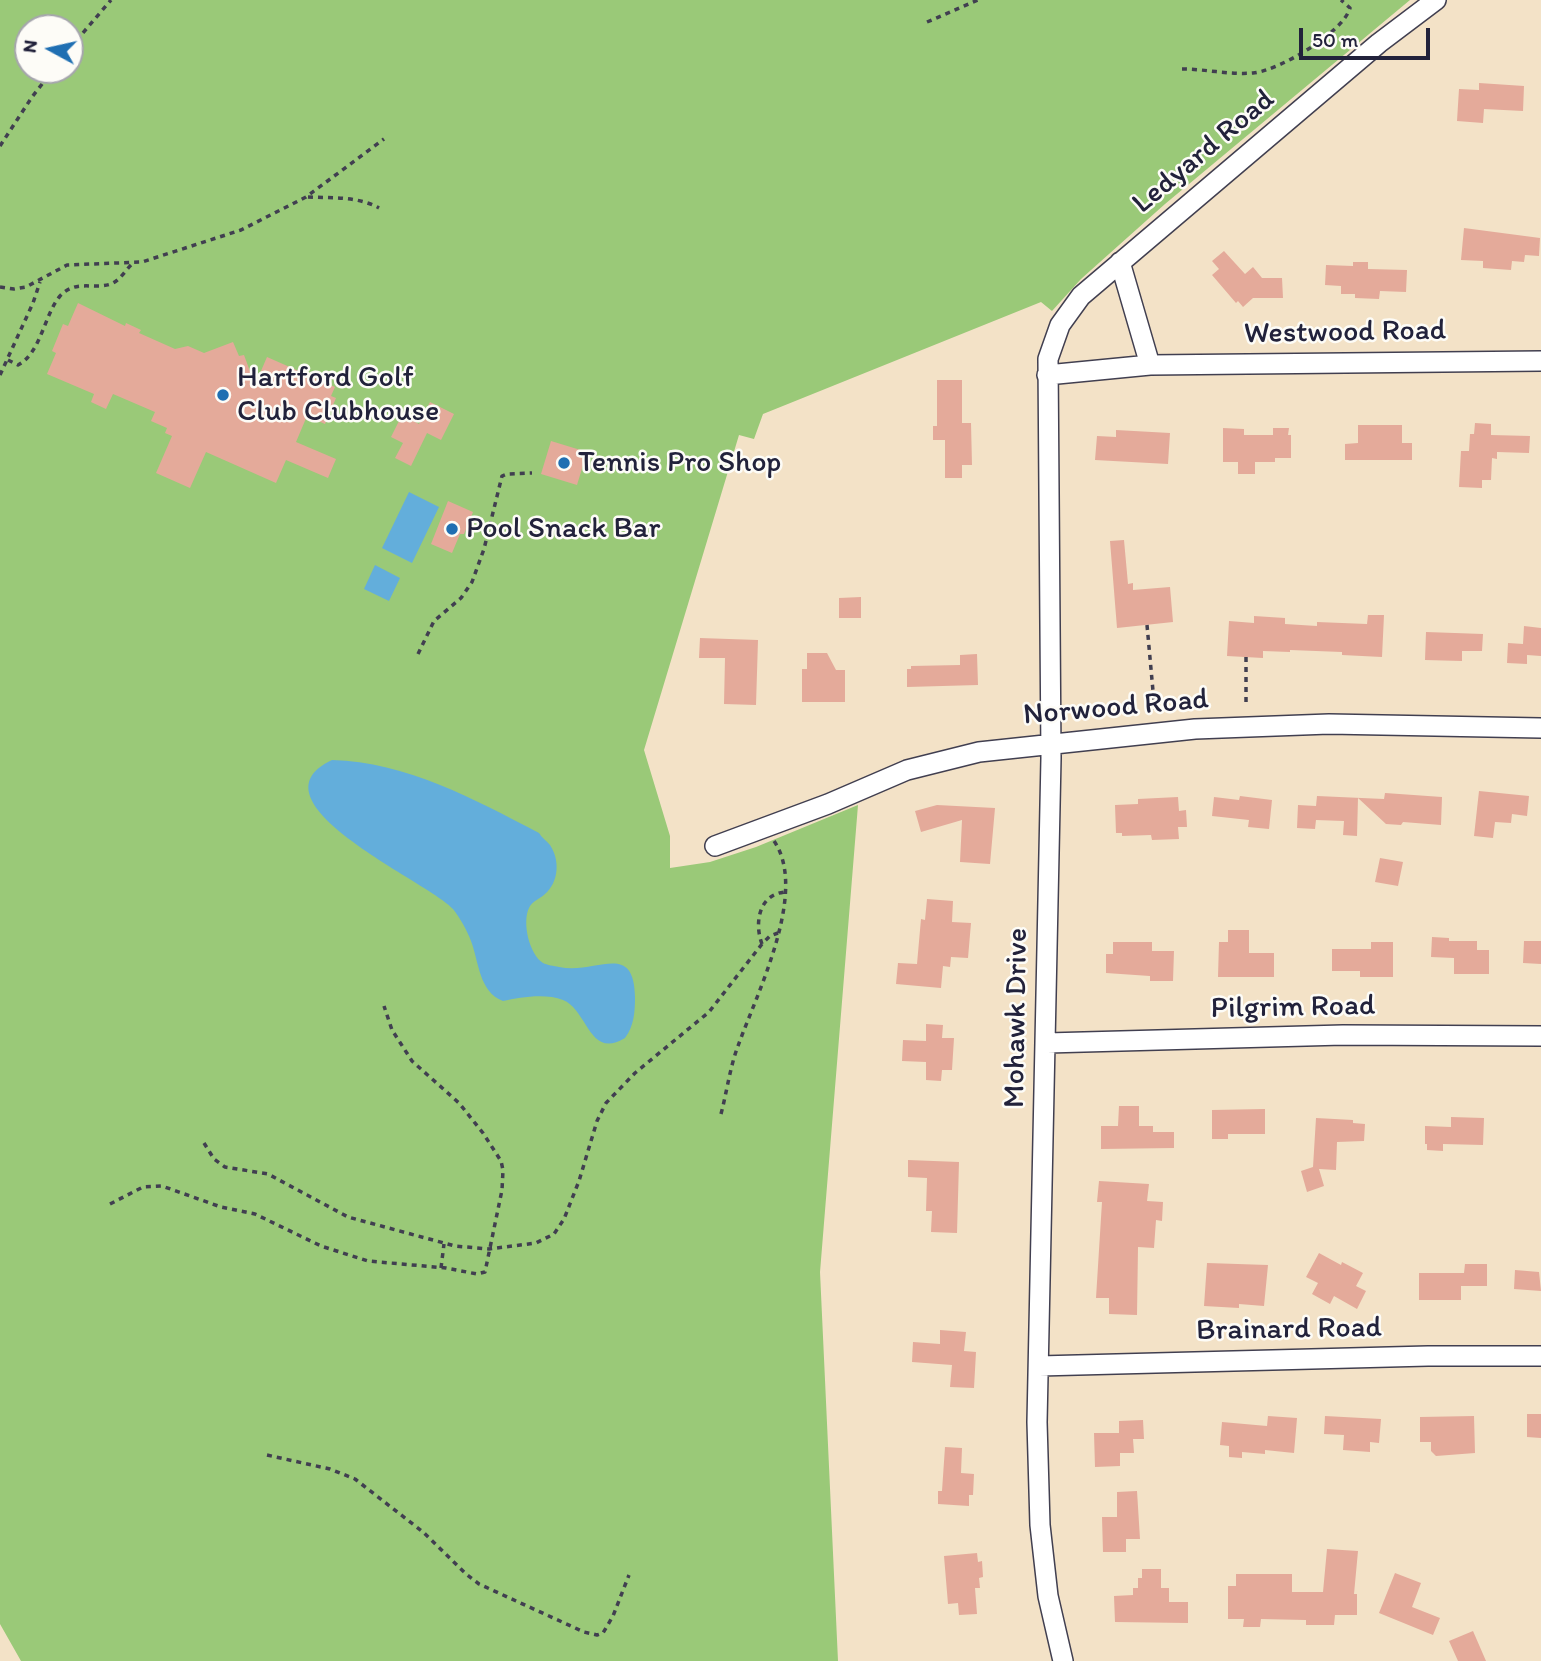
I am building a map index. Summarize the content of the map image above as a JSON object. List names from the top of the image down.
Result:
{
  "streets": {
    "street": [
      "Ledyard Road",
      "Westwood Road",
      "Norwood Road",
      "Pilgrim Road",
      "Mohawk Drive",
      "Brainard Road"
    ]
  },
  "crossings": [
    ["Ledyard Road", "Westwood Road"],
    ["Ledyard Road", "Mohawk Drive"],
    ["Westwood Road", "Mohawk Drive"],
    ["Norwood Road", "Mohawk Drive"],
    ["Pilgrim Road", "Mohawk Drive"],
    ["Mohawk Drive", "Brainard Road"]
  ],
  "places": ["Hartford Golf Club Clubhouse", "Tennis Pro Shop", "Pool Snack Bar"],
  "scale_bar": "50 m",
  "north": "left"
}
